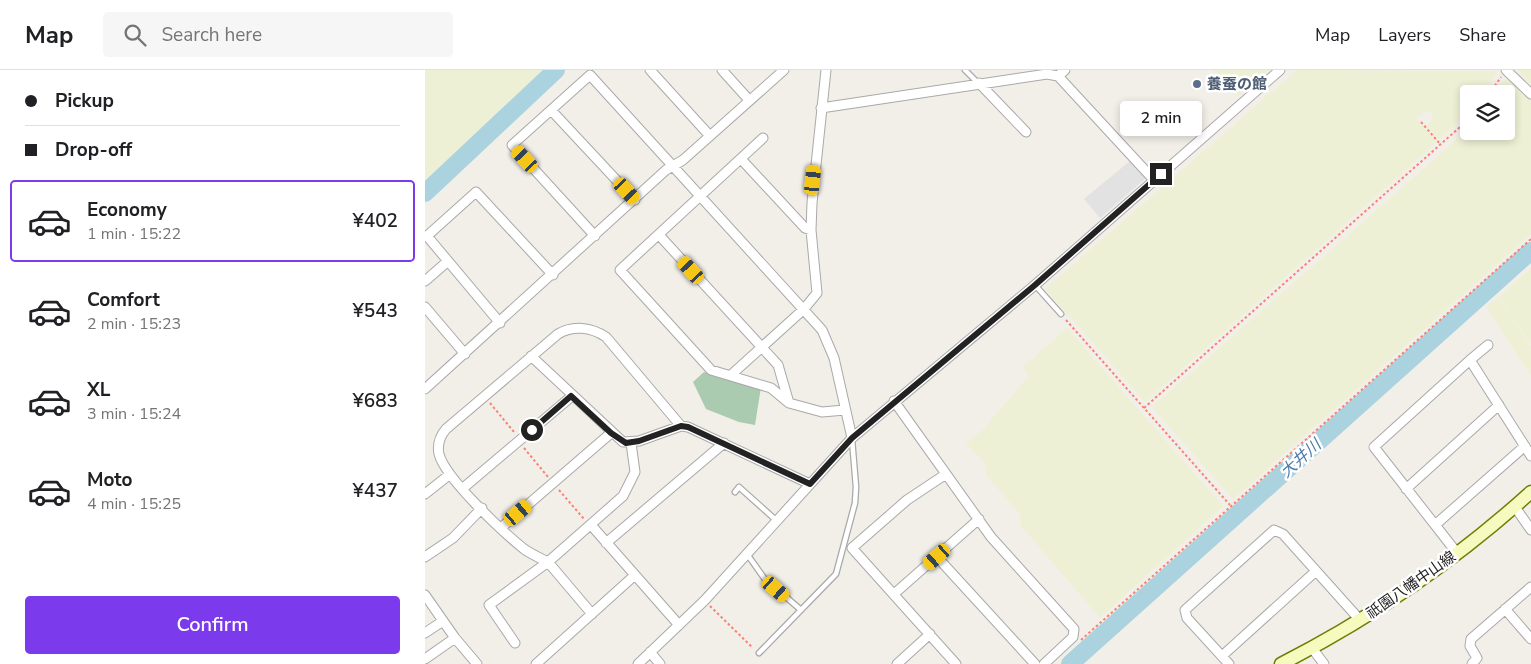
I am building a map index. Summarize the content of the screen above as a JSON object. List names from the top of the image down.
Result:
{
  "streets": {
    "main road": ["祇園八幡中山線"]
  },
  "water": ["大井川"],
  "places": ["養蚕の館"],
  "page": {
    "header": "Map",
    "search": "Search here",
    "nav": ["Map", "Layers", "Share"],
    "banner": ["Pickup", "Drop-off"],
    "bubble": "2 min",
    "list": [
      {
        "name": "Economy",
        "note": "1 min · 15:22",
        "value": "¥402"
      },
      {
        "name": "Comfort",
        "note": "2 min · 15:23",
        "value": "¥543"
      },
      {
        "name": "XL",
        "note": "3 min · 15:24",
        "value": "¥683"
      },
      {
        "name": "Moto",
        "note": "4 min · 15:25",
        "value": "¥437"
      }
    ],
    "buttons": "Confirm"
  }
}
